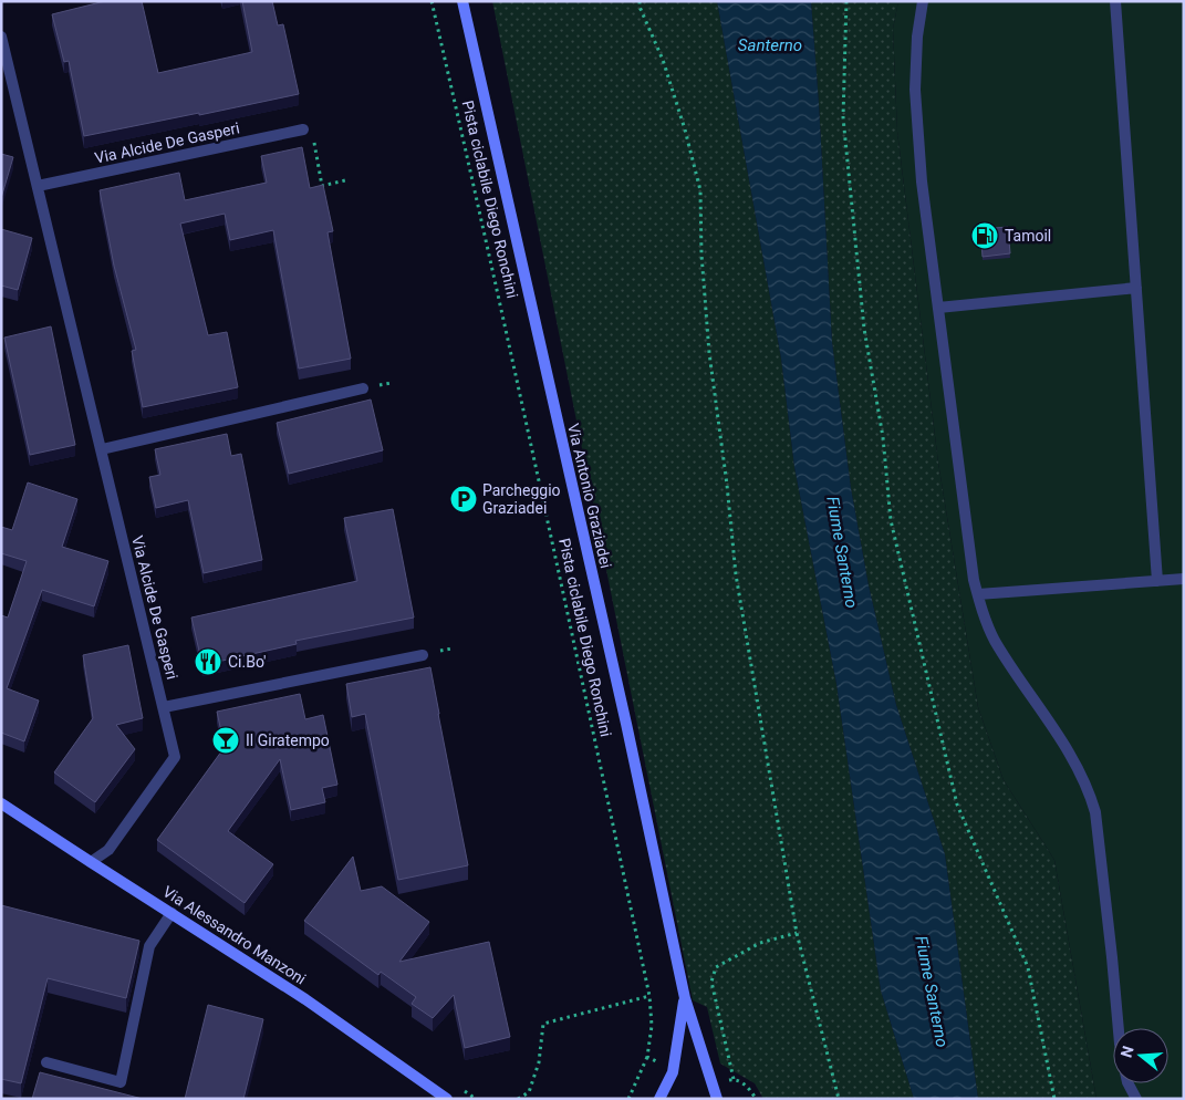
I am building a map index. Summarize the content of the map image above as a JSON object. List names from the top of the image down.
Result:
{
  "streets": {
    "street": ["Via Alcide De Gasperi", "Via Antonio Graziadei", "Via Alessandro Manzoni"],
    "path": ["Pista ciclabile Diego Ronchini"]
  },
  "crossings": [
    ["Via Alcide De Gasperi", "Via Alessandro Manzoni"]
  ],
  "water": ["Santerno", "Fiume Santerno"],
  "places": {
    "fuel station": ["Tamoil"],
    "parking": ["Parcheggio Graziadei"],
    "restaurant": ["Ci.Bo'"],
    "bar": ["Il Giratempo"]
  },
  "north": "left"
}
